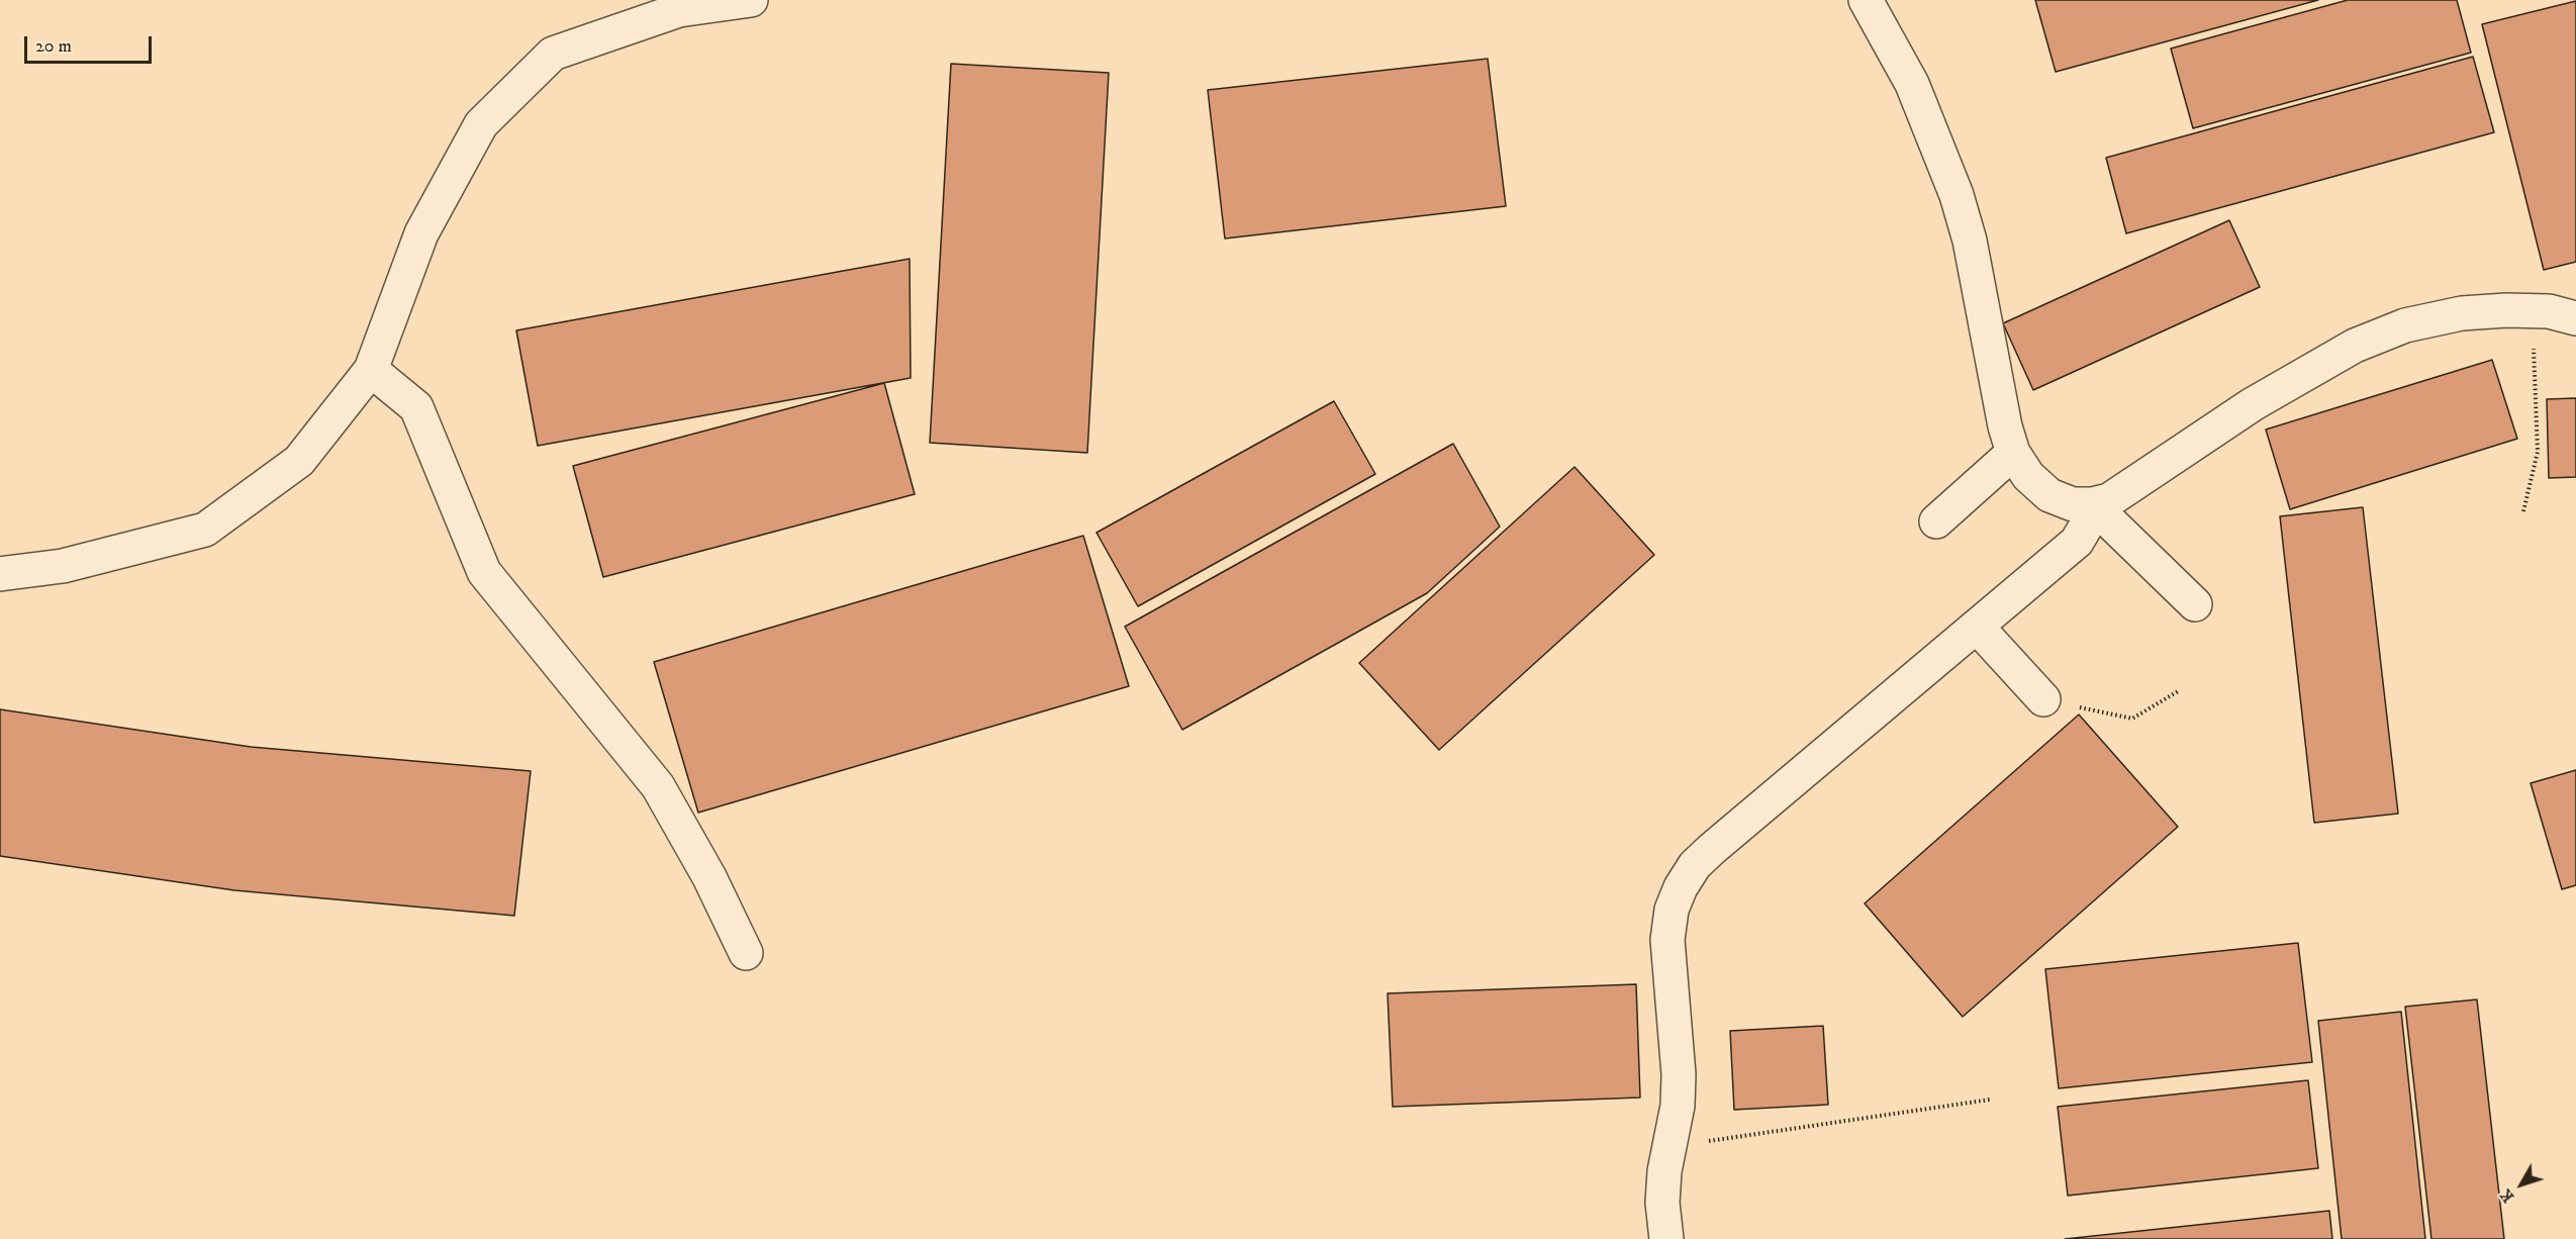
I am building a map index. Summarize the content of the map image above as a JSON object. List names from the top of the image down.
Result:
{
  "scale_bar": "20 m",
  "north": "bottom left"
}
